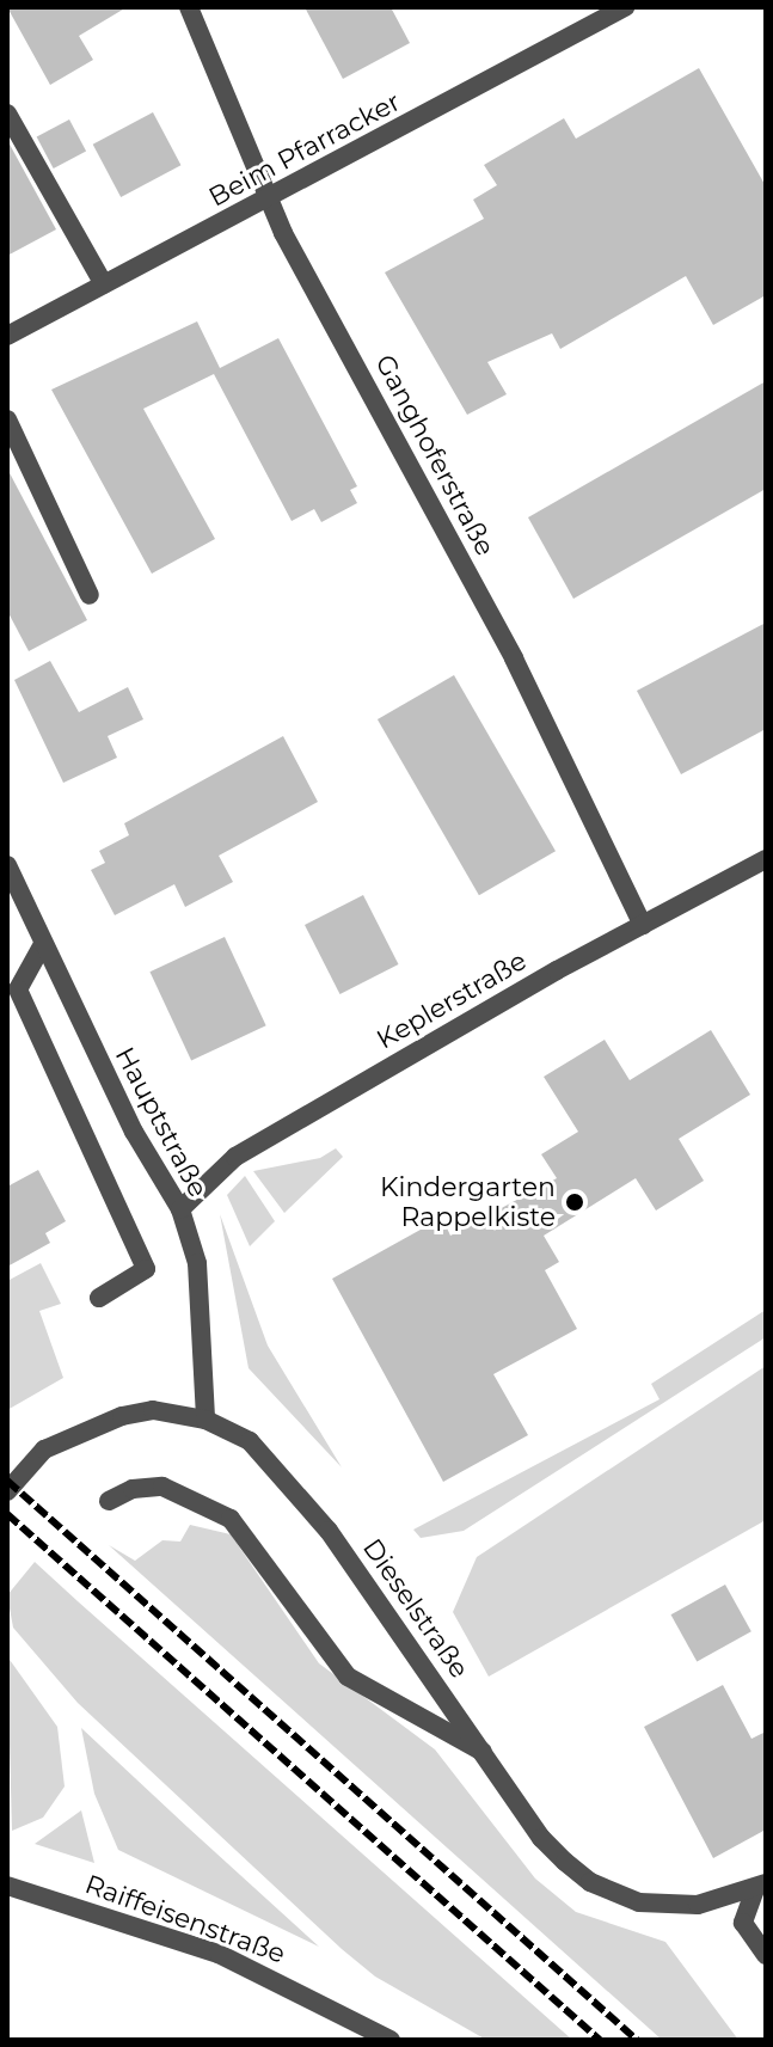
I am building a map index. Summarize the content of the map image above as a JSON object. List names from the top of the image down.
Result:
{
  "streets": {
    "street": [
      "Beim Pfarracker",
      "Ganghoferstraße",
      "Keplerstraße",
      "Hauptstraße",
      "Dieselstraße",
      "Raiffeisenstraße"
    ]
  },
  "crossings": [
    ["Beim Pfarracker", "Ganghoferstraße"],
    ["Ganghoferstraße", "Keplerstraße"],
    ["Keplerstraße", "Hauptstraße"],
    ["Hauptstraße", "Dieselstraße"]
  ],
  "places": ["Kindergarten Rappelkiste"]
}
